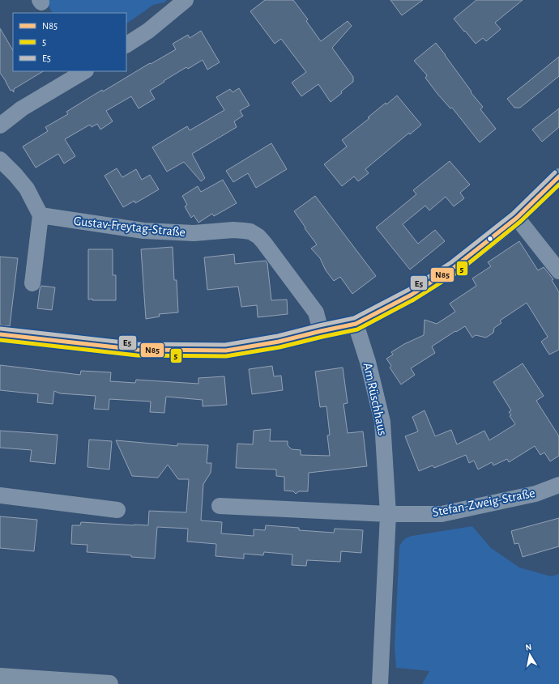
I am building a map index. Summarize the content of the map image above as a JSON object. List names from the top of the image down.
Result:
{
  "streets": {
    "street": ["Gustav-Freytag-Straße", "Am Rüschhaus", "Stefan-Zweig-Straße"]
  },
  "crossings": [
    ["Am Rüschhaus", "Stefan-Zweig-Straße"]
  ],
  "lines": ["transit line E5", "transit line N85", "transit line 5"],
  "legend": ["N85", "5", "E5"],
  "north": "top"
}
